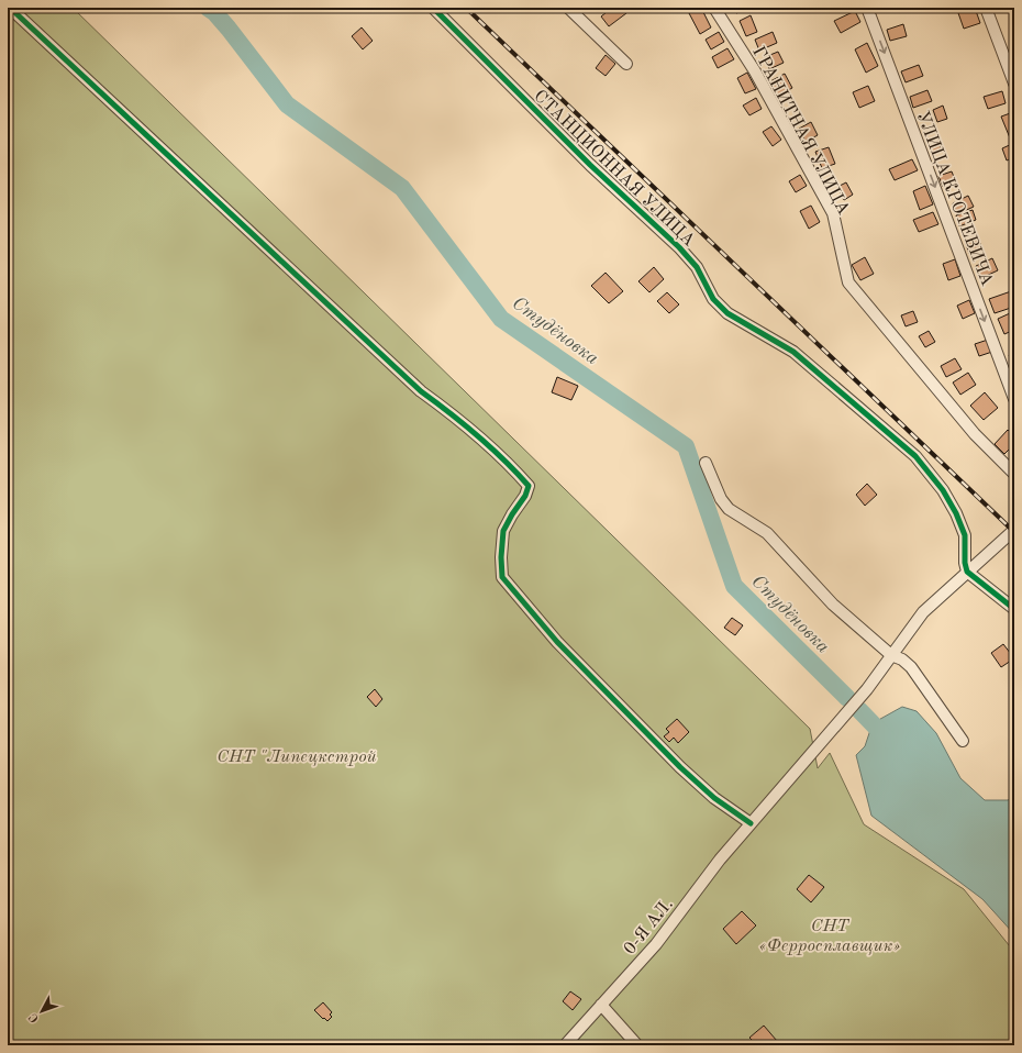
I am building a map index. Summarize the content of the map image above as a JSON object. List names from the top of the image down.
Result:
{
  "streets": {
    "street": [
      "ГРАНИТНАЯ УЛИЦА",
      "СТАНЦИОННАЯ УЛИЦА",
      "УЛИЦА КРОТЕВИЧА",
      "0-Я АЛ."
    ]
  },
  "crossings": [
    ["СТАНЦИОННАЯ УЛИЦА", "0-Я АЛ."]
  ],
  "one_way": ["УЛИЦА КРОТЕВИЧА"],
  "water": ["Студёновка"],
  "parks": ["СНТ \"Липецкстрой", "СНТ «Ферросплавщик»"],
  "north": "bottom left"
}
